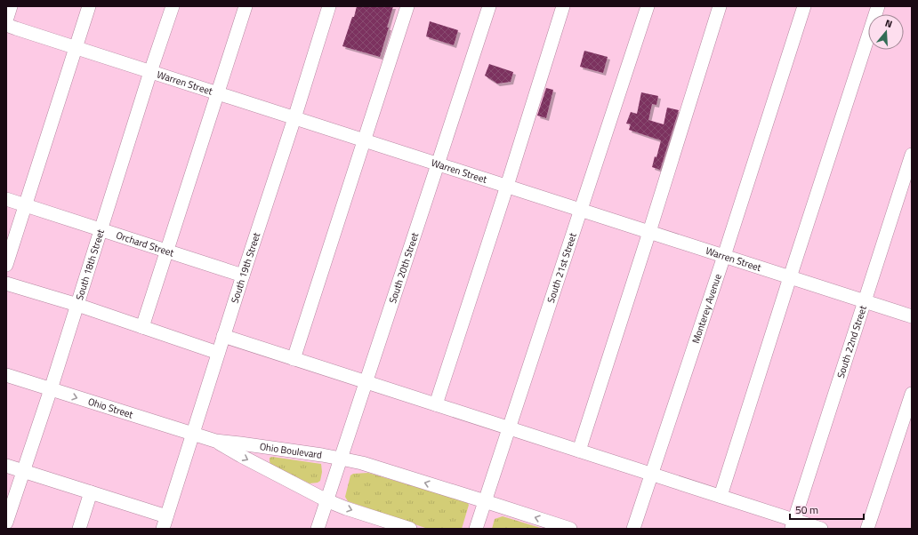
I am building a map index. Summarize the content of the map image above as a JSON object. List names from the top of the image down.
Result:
{
  "streets": {
    "street": [
      "Warren Street",
      "Orchard Street",
      "South 18th Street",
      "South 19th Street",
      "South 20th Street",
      "South 21st Street",
      "Monterey Avenue",
      "South 22nd Street",
      "Ohio Street",
      "Ohio Boulevard"
    ]
  },
  "crossings": [
    ["Warren Street", "South 18th Street"],
    ["Warren Street", "South 19th Street"],
    ["Warren Street", "South 20th Street"],
    ["Warren Street", "South 21st Street"],
    ["Warren Street", "Monterey Avenue"],
    ["Warren Street", "South 22nd Street"],
    ["Orchard Street", "South 18th Street"],
    ["Orchard Street", "South 19th Street"],
    ["South 18th Street", "Ohio Street"],
    ["South 19th Street", "Ohio Street"],
    ["South 20th Street", "Ohio Boulevard"],
    ["South 21st Street", "Ohio Boulevard"],
    ["Ohio Street", "Ohio Boulevard"]
  ],
  "scale_bar": "50 m",
  "north": "top"
}
